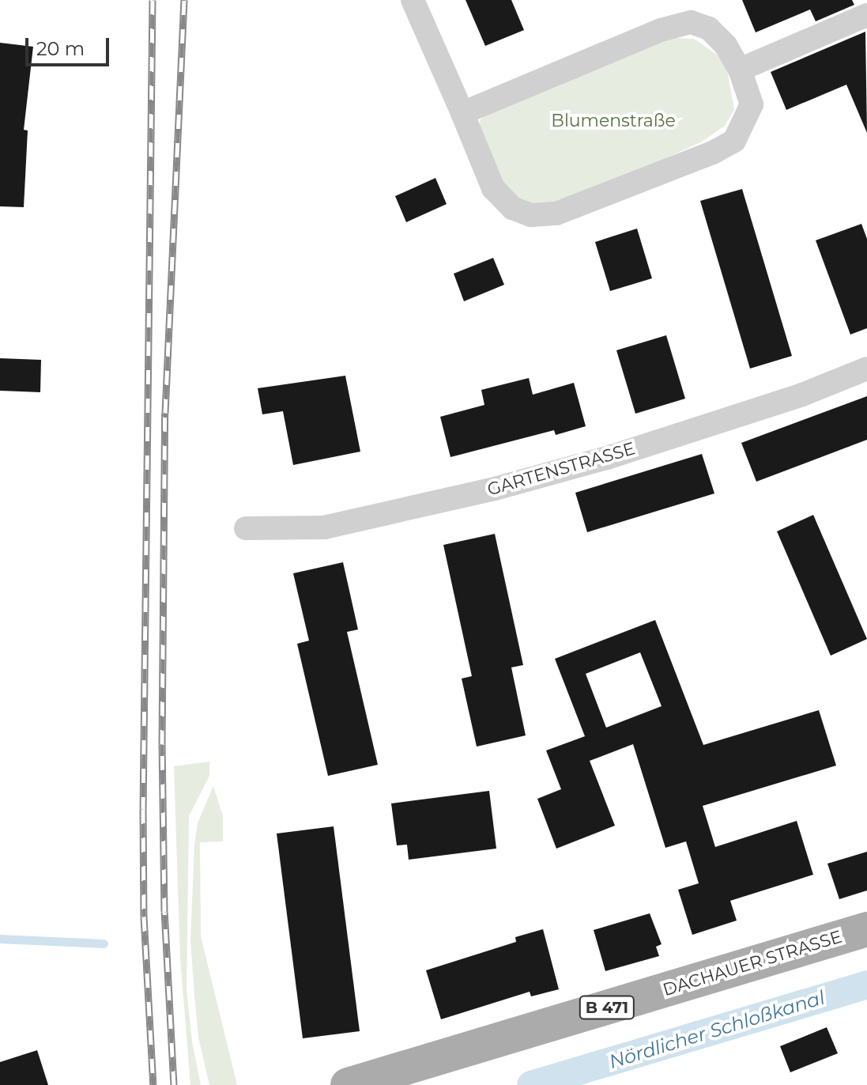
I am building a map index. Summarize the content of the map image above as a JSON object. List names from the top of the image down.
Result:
{
  "streets": {
    "main road": ["DACHAUER STRASSE", "B 471"],
    "street": ["GARTENSTRASSE"]
  },
  "water": ["Nördlicher Schloßkanal"],
  "parks": ["Blumenstraße"],
  "scale_bar": "20 m"
}
